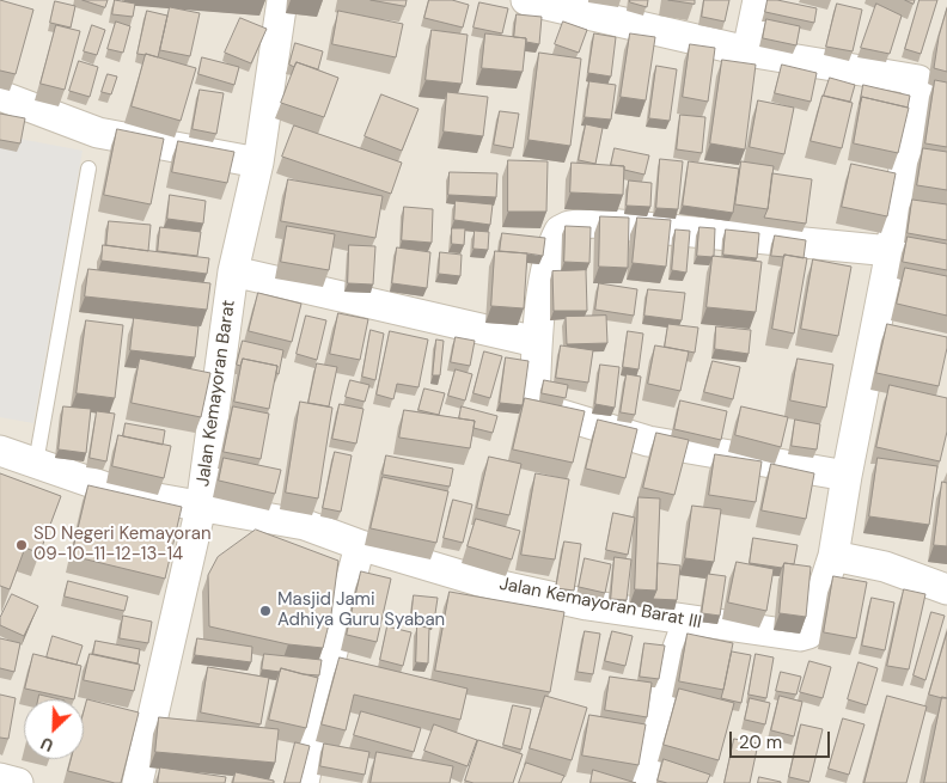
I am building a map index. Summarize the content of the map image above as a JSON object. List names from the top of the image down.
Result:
{
  "streets": {
    "street": ["Jalan Kemayoran Barat", "Jalan Kemayoran Barat III"]
  },
  "crossings": [
    ["Jalan Kemayoran Barat", "Jalan Kemayoran Barat III"]
  ],
  "places": ["SD Negeri Kemayoran 09-10-11-12-13-14", "Masjid Jami Adhiya Guru Syaban"],
  "scale_bar": "20 m",
  "north": "bottom left"
}
